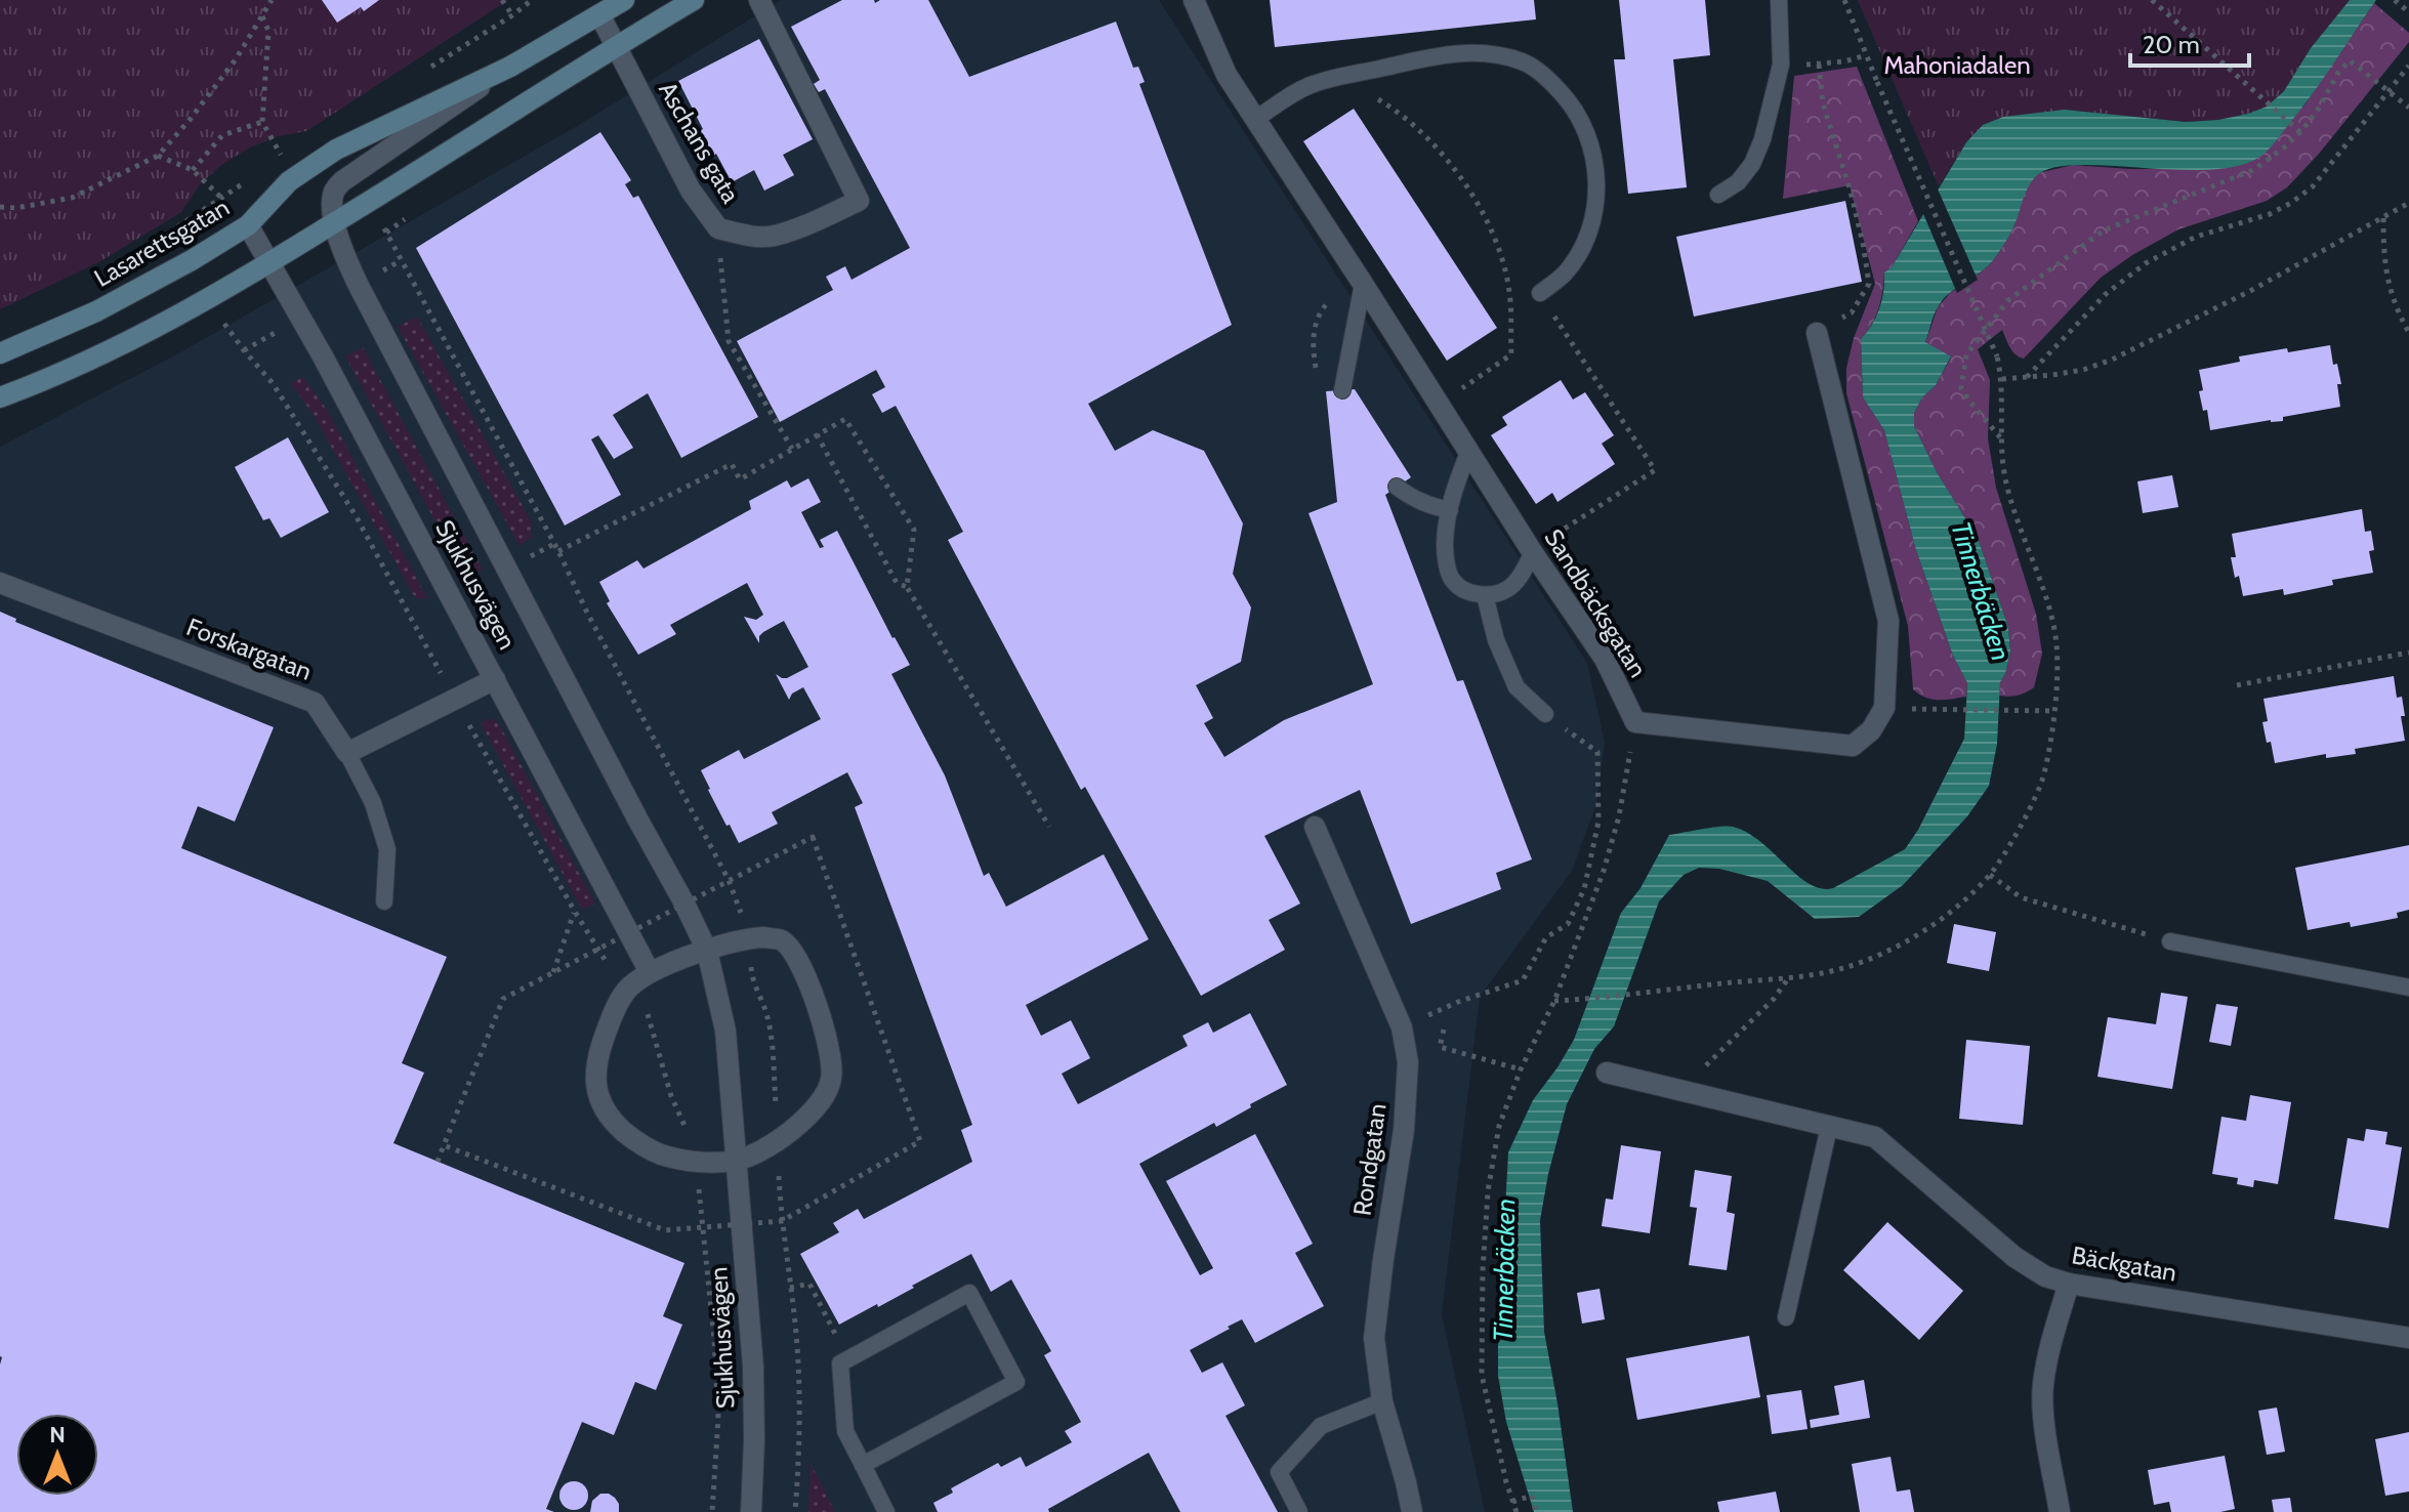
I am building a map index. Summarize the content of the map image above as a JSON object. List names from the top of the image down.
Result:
{
  "streets": {
    "main road": ["Lasarettsgatan"],
    "street": [
      "Aschans gata",
      "Sjukhusvägen",
      "Sandbäcksgatan",
      "Forskargatan",
      "Rondgatan",
      "Bäckgatan"
    ]
  },
  "crossings": [
    ["Aschans gata", "Lasarettsgatan"],
    ["Lasarettsgatan", "Sjukhusvägen"]
  ],
  "water": ["Tinnerbäcken"],
  "parks": ["Mahoniadalen"],
  "scale_bar": "20 m",
  "north": "top"
}
